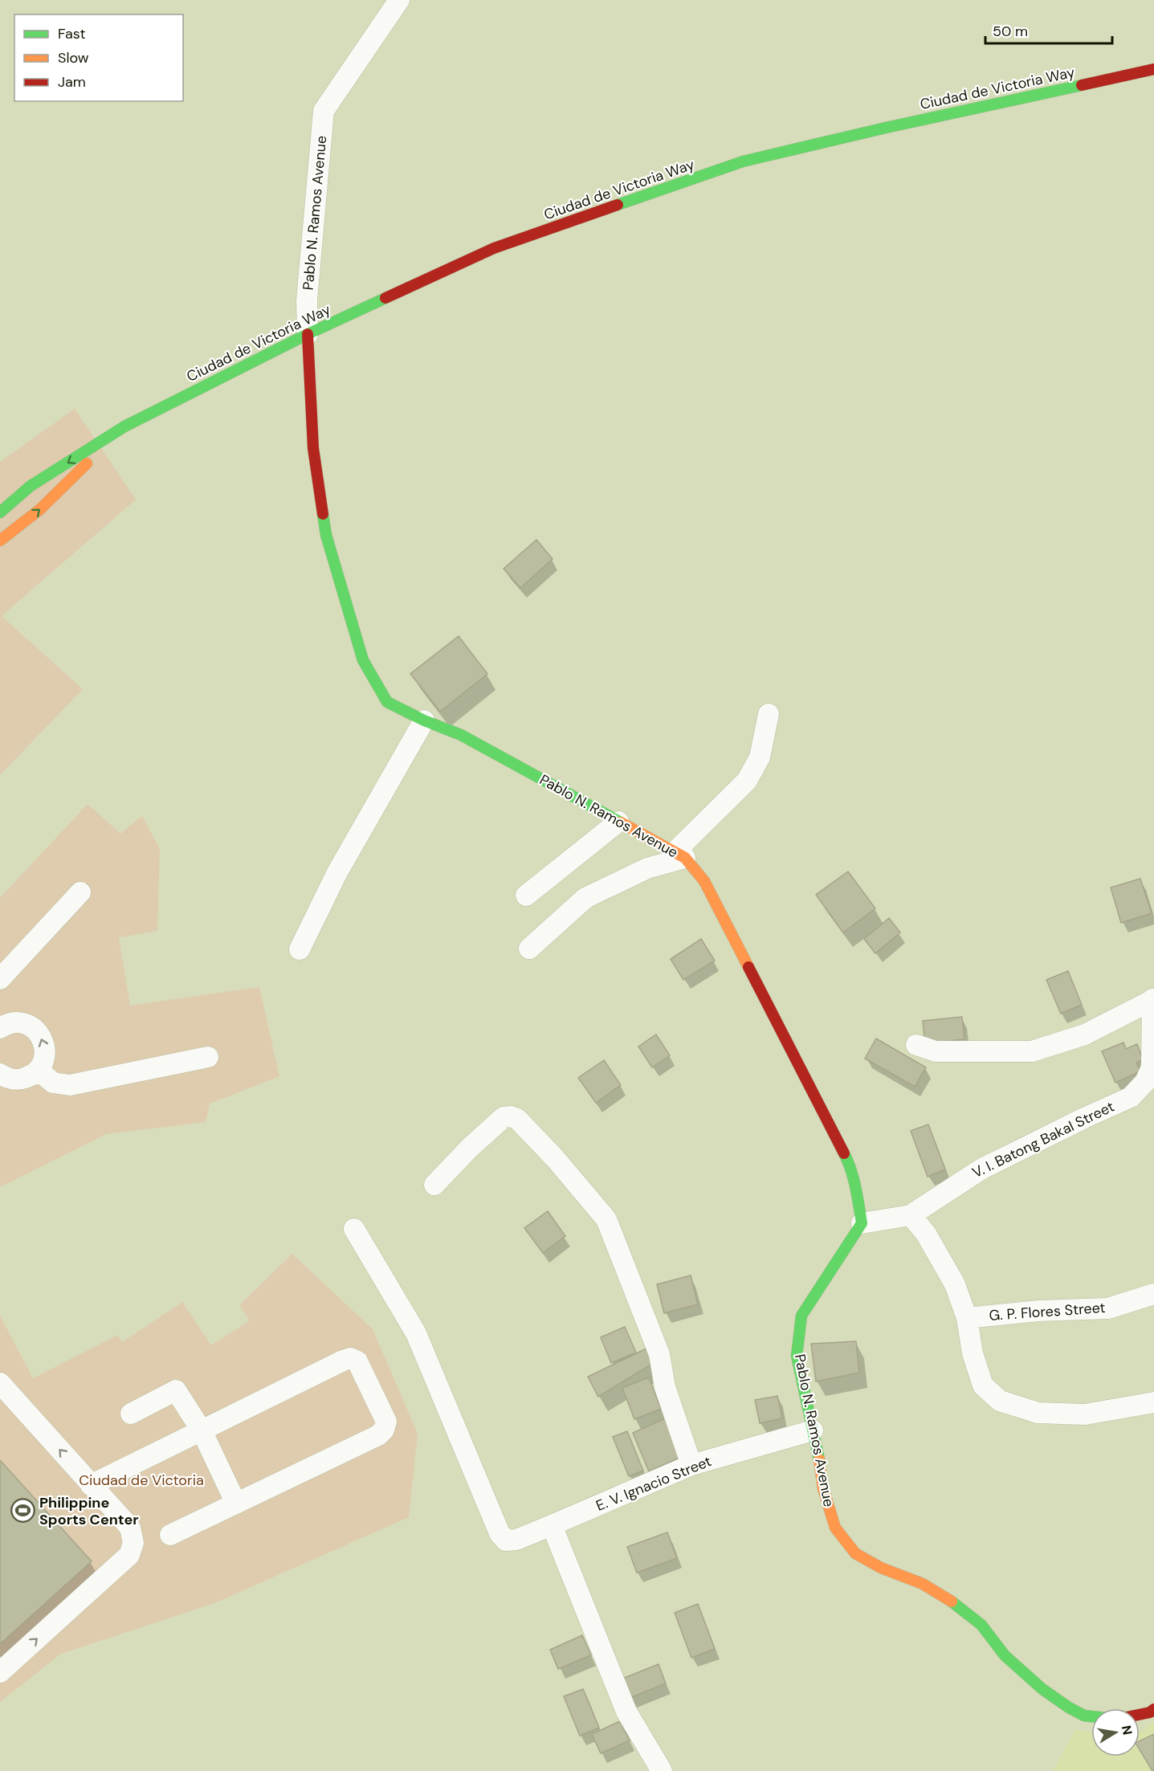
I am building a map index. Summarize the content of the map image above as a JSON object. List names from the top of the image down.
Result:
{
  "streets": {
    "street": [
      "Ciudad de Victoria Way",
      "Pablo N. Ramos Avenue",
      "V. I. Batong Bakal Street",
      "G. P. Flores Street",
      "E. V. Ignacio Street"
    ]
  },
  "crossings": [
    ["Ciudad de Victoria Way", "Pablo N. Ramos Avenue"],
    ["Pablo N. Ramos Avenue", "V. I. Batong Bakal Street"],
    ["Pablo N. Ramos Avenue", "E. V. Ignacio Street"]
  ],
  "parks": ["Ciudad de Victoria"],
  "places": {
    "sports": ["Philippine Sports Center"]
  },
  "legend": ["Fast", "Slow", "Jam"],
  "scale_bar": "50 m",
  "north": "right"
}
